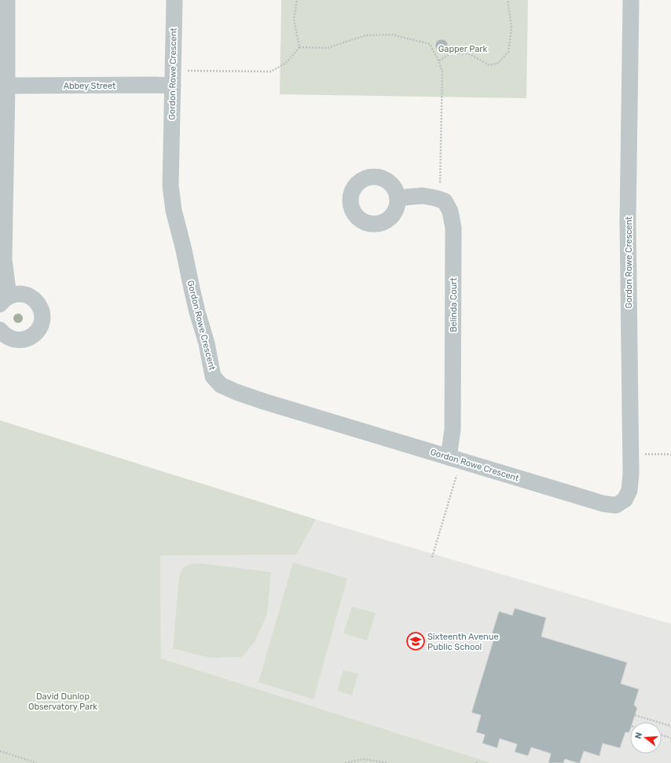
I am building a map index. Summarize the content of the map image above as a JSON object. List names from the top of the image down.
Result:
{
  "streets": {
    "street": ["Gordon Rowe Crescent", "Abbey Street", "Belinda Court"]
  },
  "crossings": [
    ["Gordon Rowe Crescent", "Abbey Street"],
    ["Gordon Rowe Crescent", "Belinda Court"]
  ],
  "parks": ["Gapper Park", "David Dunlop Observatory Park"],
  "places": {
    "school or university": ["Sixteenth Avenue Public School"]
  },
  "north": "left"
}
